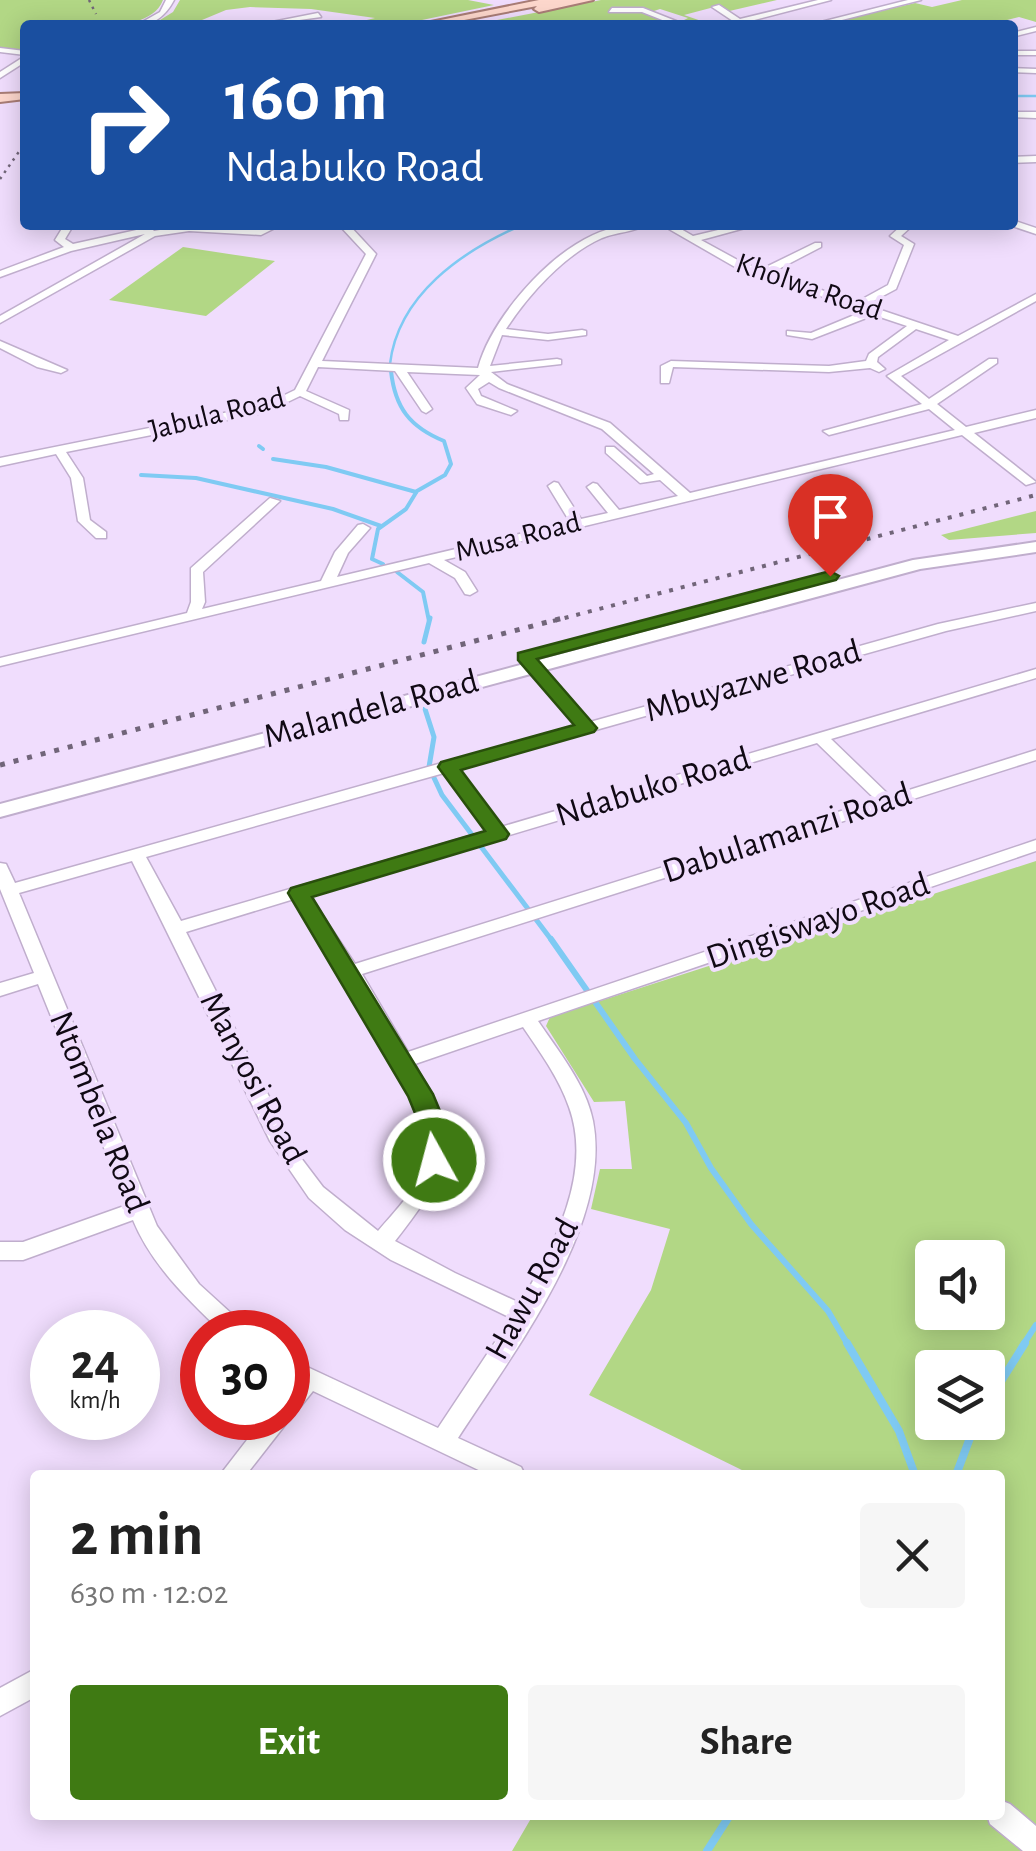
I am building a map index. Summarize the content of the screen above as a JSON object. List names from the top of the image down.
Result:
{
  "streets": {
    "main road": ["Malandela Road"],
    "street": [
      "Kholwa Road",
      "Jabula Road",
      "Musa Road",
      "Mbuyazwe Road",
      "Ndabuko Road",
      "Dabulamanzi Road",
      "Dingiswayo Road",
      "Manyosi Road",
      "Ntombela Road",
      "Hawu Road"
    ]
  },
  "crossings": [
    ["Mbuyazwe Road", "Manyosi Road"],
    ["Mbuyazwe Road", "Ntombela Road"],
    ["Ndabuko Road", "Manyosi Road"],
    ["Dingiswayo Road", "Hawu Road"],
    ["Manyosi Road", "Hawu Road"]
  ],
  "page": {
    "turn": ["160 m", "Ndabuko Road"],
    "speed": "24 km/h",
    "limit": "30",
    "heading": ["2 min", "630 m · 12:02"],
    "buttons": ["Exit", "Share"]
  }
}
